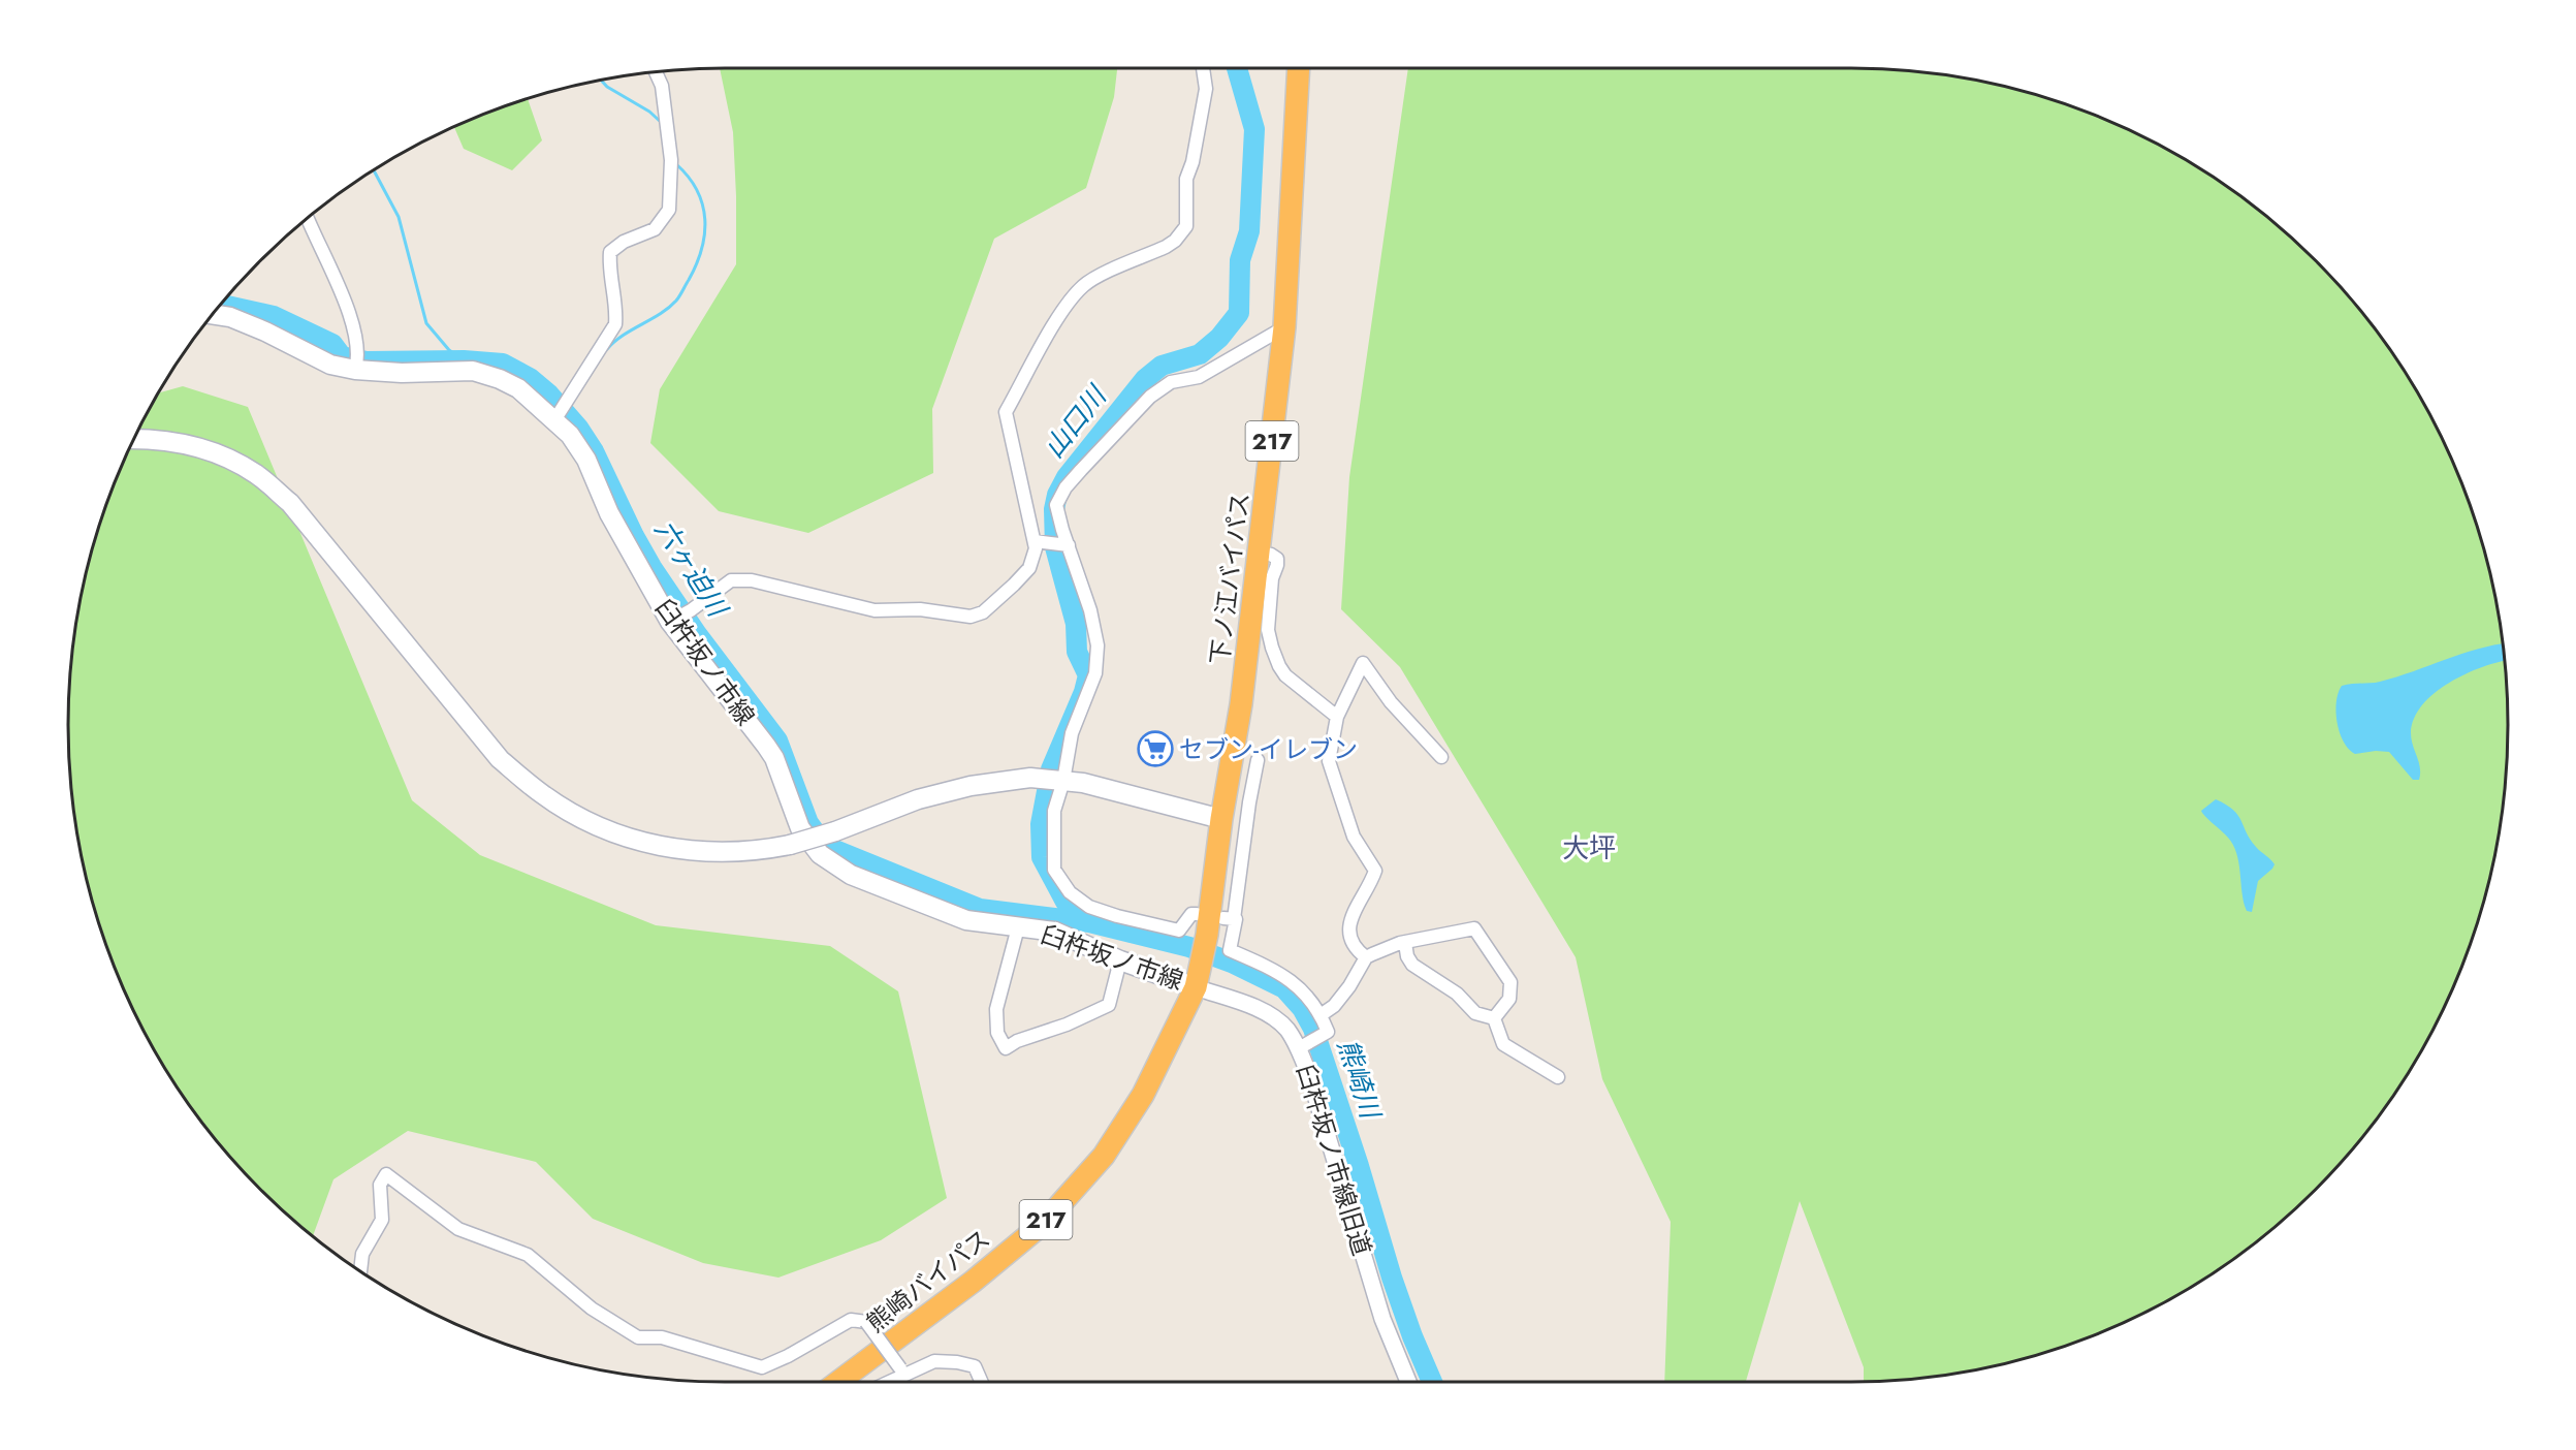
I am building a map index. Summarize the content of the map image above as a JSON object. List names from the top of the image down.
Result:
{
  "streets": {
    "highway": ["217", "下ノ江バイパス", "熊崎バイパス"],
    "main road": ["臼杵坂ノ市線"],
    "street": ["臼杵坂ノ市線旧道"]
  },
  "crossings": [
    ["下ノ江バイパス", "臼杵坂ノ市線"],
    ["下ノ江バイパス", "臼杵坂ノ市線旧道"],
    ["下ノ江バイパス", "熊崎バイパス"],
    ["臼杵坂ノ市線", "臼杵坂ノ市線旧道"],
    ["臼杵坂ノ市線", "熊崎バイパス"],
    ["臼杵坂ノ市線旧道", "熊崎バイパス"]
  ],
  "districts": ["大坪"],
  "water": ["山口川", "六ヶ迫川", "熊崎川"],
  "places": {
    "supermarket": ["セブン-イレブン"]
  }
}
